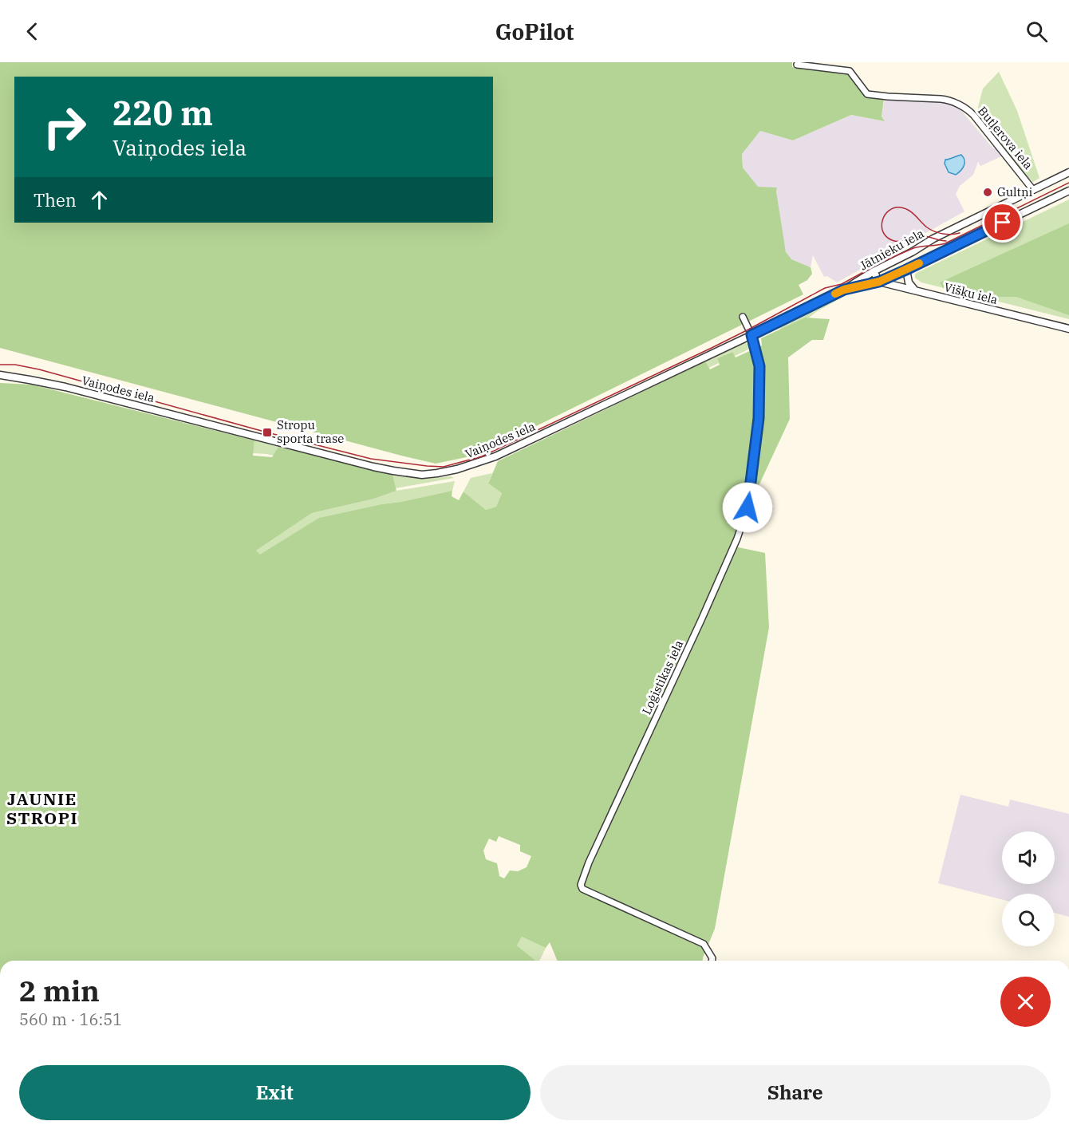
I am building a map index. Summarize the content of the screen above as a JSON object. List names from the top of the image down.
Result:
{
  "streets": {
    "street": [
      "Butļerova iela",
      "Jātnieku iela",
      "Višķu iela",
      "Vaiņodes iela",
      "Loģistikas iela"
    ]
  },
  "crossings": [
    ["Butļerova iela", "Jātnieku iela"],
    ["Jātnieku iela", "Višķu iela"],
    ["Jātnieku iela", "Vaiņodes iela"],
    ["Vaiņodes iela", "Loģistikas iela"]
  ],
  "districts": ["JAUNIE STROPI"],
  "places": {
    "other": ["Gultņi"],
    "transit": ["Stropu sporta trase"]
  },
  "page": {
    "header": "GoPilot",
    "turn": ["220 m", "Vaiņodes iela"],
    "then": "Then",
    "heading": ["2 min", "560 m · 16:51"],
    "buttons": ["Exit", "Share"]
  }
}
